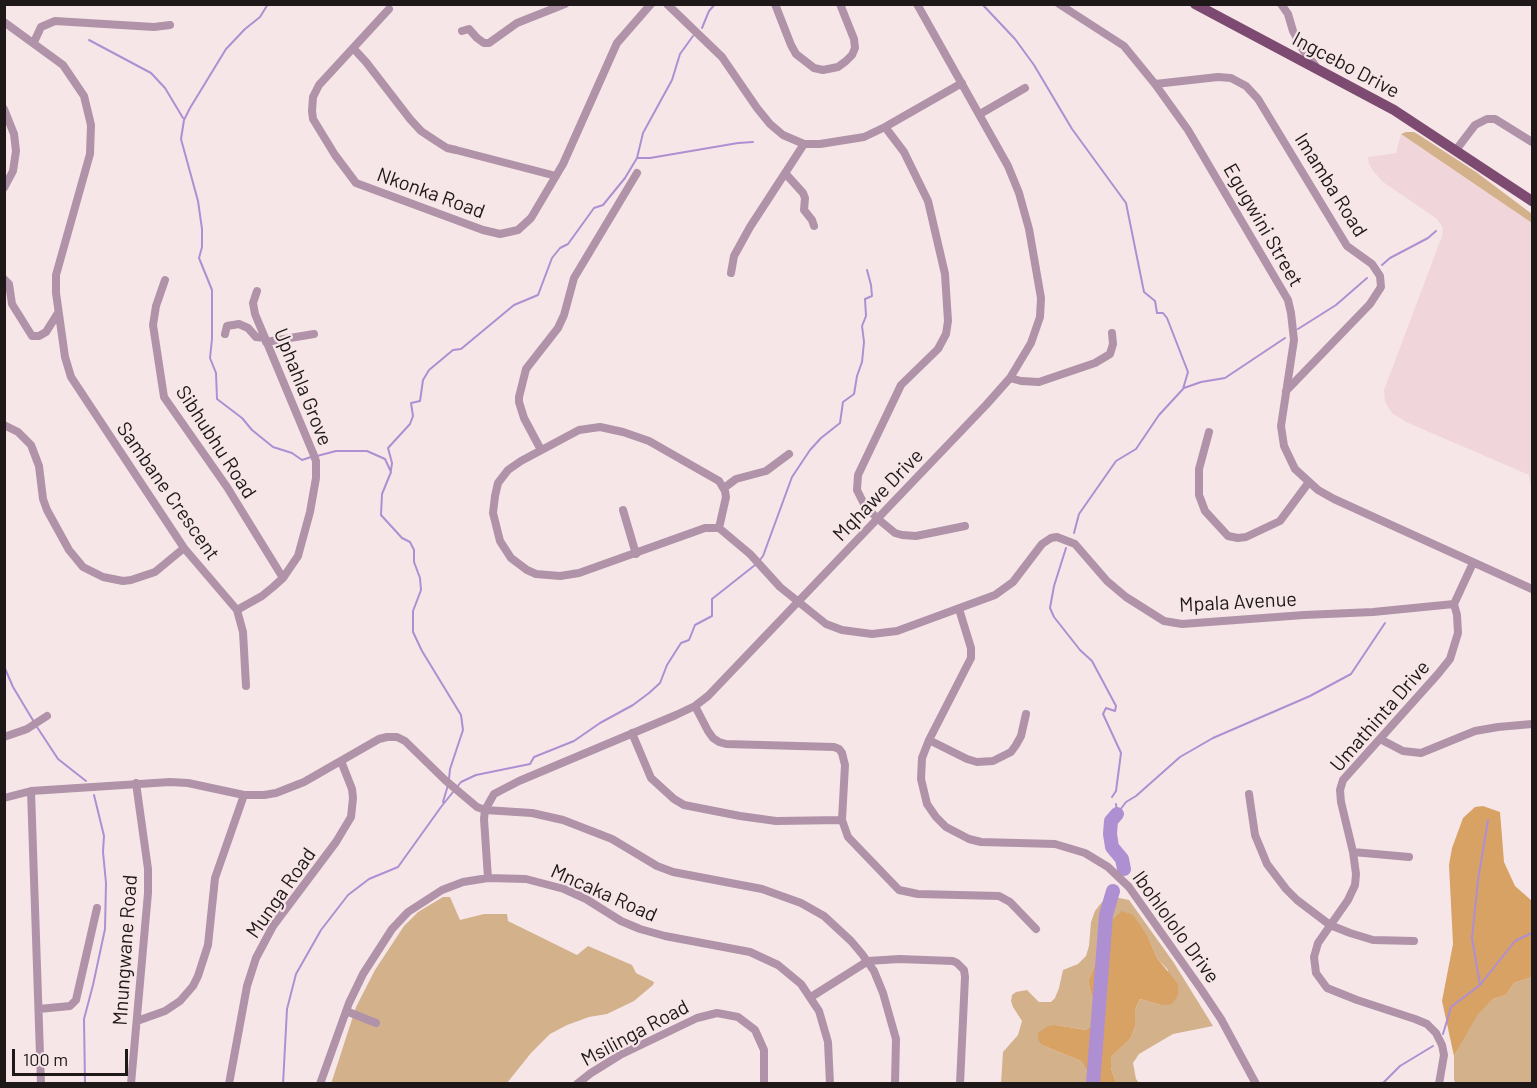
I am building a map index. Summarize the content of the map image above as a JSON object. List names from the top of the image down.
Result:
{
  "streets": {
    "main road": ["Ingcebo Drive"],
    "street": [
      "Imamba Road",
      "Nkonka Road",
      "Egugwini Street",
      "Uphahla Grove",
      "Sibhubhu Road",
      "Sambane Crescent",
      "Mqhawe Drive",
      "Mpala Avenue",
      "Umathinta Drive",
      "Munga Road",
      "Mncaka Road",
      "Ibohlololo Drive",
      "Mnungwane Road",
      "Msilinga Road"
    ]
  },
  "crossings": [
    ["Imamba Road", "Egugwini Street"],
    ["Uphahla Grove", "Sibhubhu Road"],
    ["Uphahla Grove", "Sambane Crescent"],
    ["Mqhawe Drive", "Mpala Avenue"],
    ["Mpala Avenue", "Umathinta Drive"],
    ["Mpala Avenue", "Ibohlololo Drive"]
  ],
  "scale_bar": "100 m"
}
